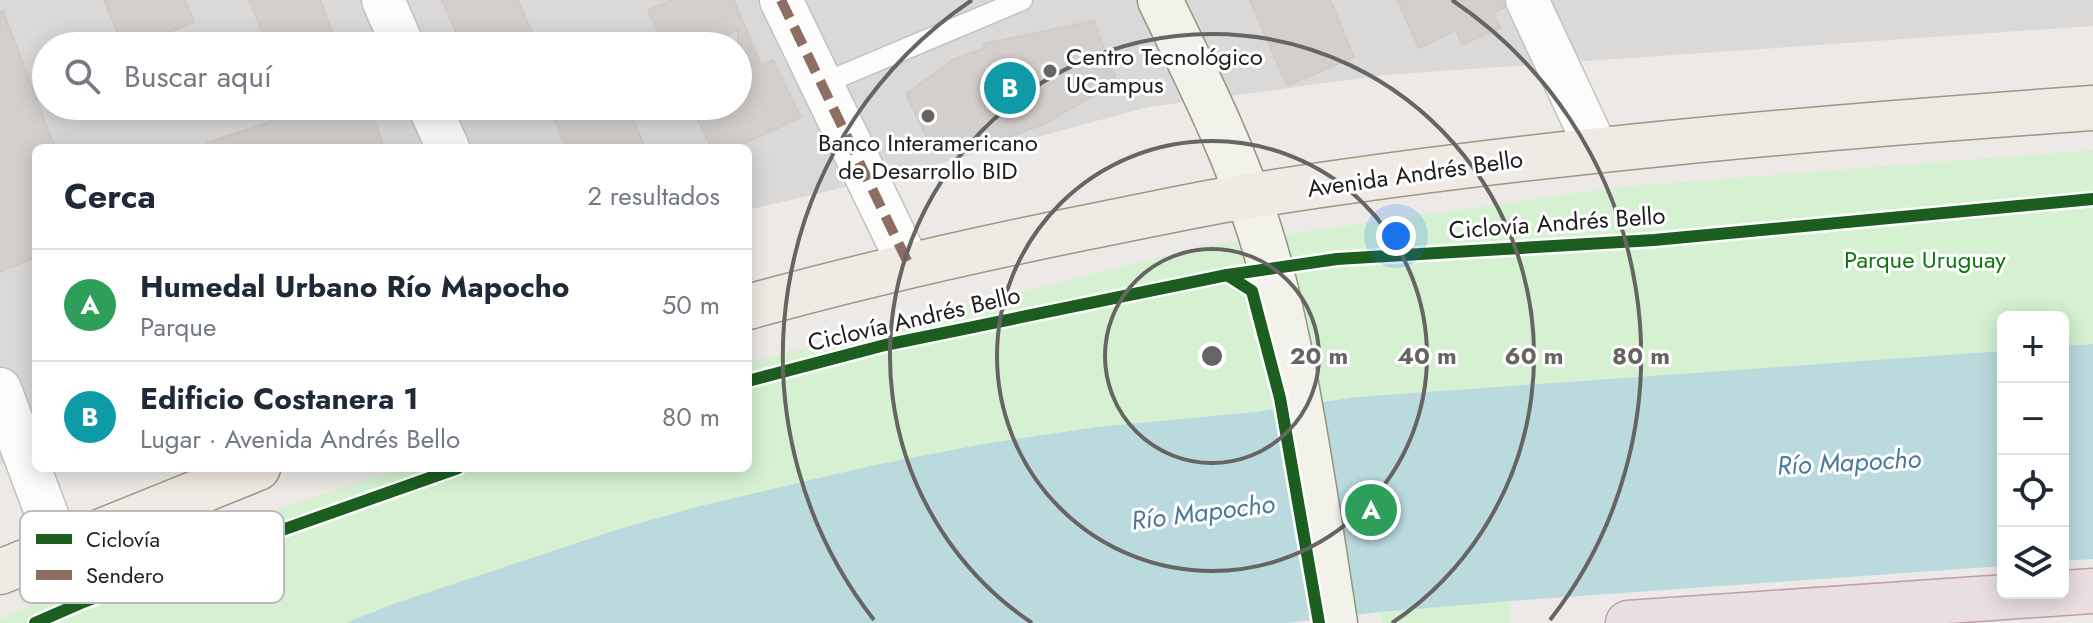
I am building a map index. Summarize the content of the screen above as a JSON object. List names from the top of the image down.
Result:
{
  "streets": {
    "main road": ["Avenida Andrés Bello"],
    "cycle path": ["Ciclovía Andrés Bello"]
  },
  "water": ["Río Mapocho"],
  "parks": ["Parque Uruguay"],
  "places": ["Centro Tecnológico UCampus", "Banco Interamericano de Desarrollo BID"],
  "legend": ["Ciclovía", "Sendero"],
  "page": {
    "search": "Buscar aquí",
    "pins": ["B", "A"],
    "heading": ["Cerca", "2 resultados"],
    "list": [
      {
        "mark": "A",
        "name": "Humedal Urbano Río Mapocho",
        "note": "Parque",
        "value": "50 m"
      },
      {
        "mark": "B",
        "name": "Edificio Costanera 1",
        "note": "Lugar · Avenida Andrés Bello",
        "value": "80 m"
      }
    ],
    "map_buttons": ["+", "−"]
  },
  "rings": [
    "20 m",
    "40 m",
    "60 m",
    "80 m"
  ]
}
